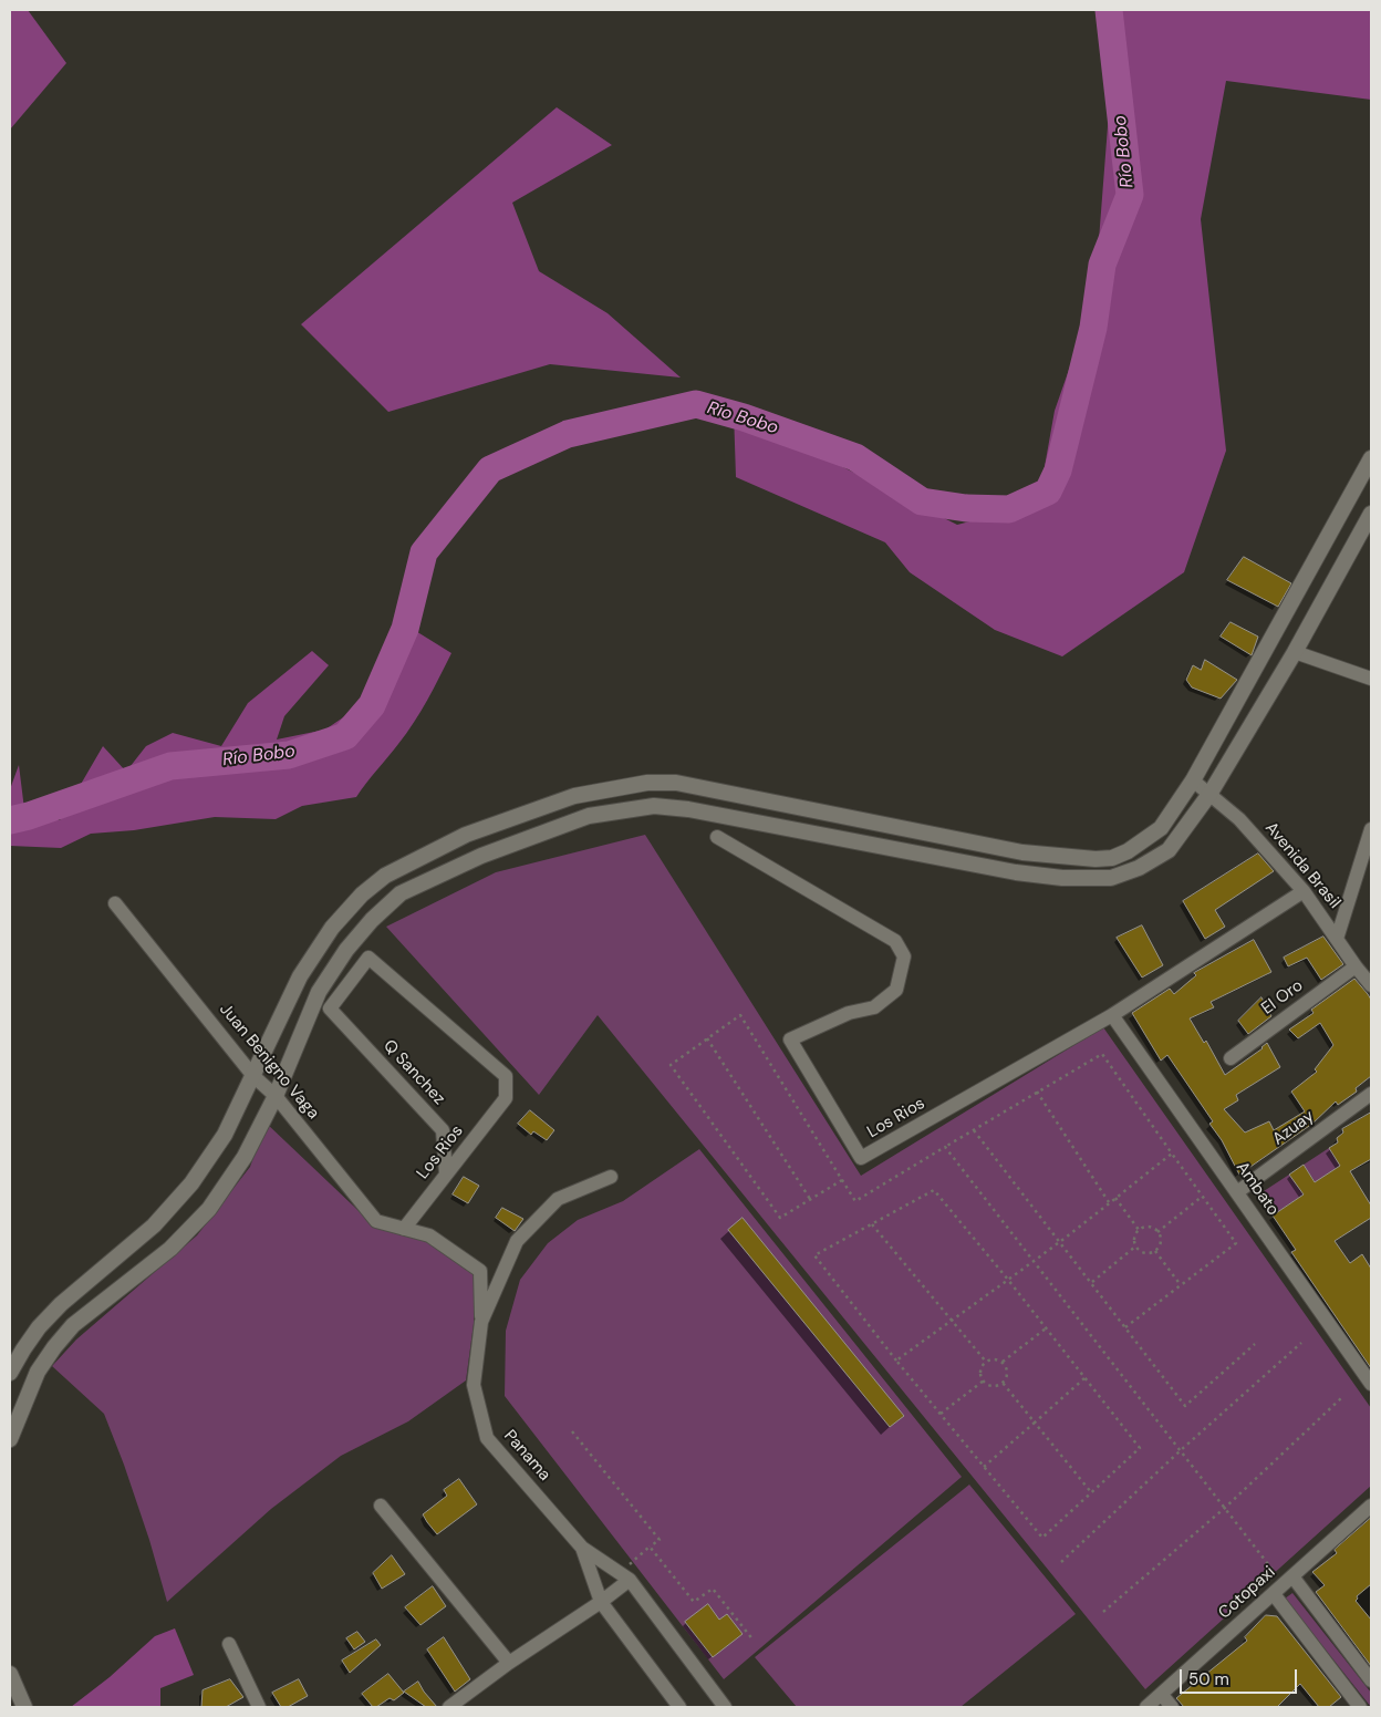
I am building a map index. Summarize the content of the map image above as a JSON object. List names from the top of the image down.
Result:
{
  "streets": {
    "street": [
      "Avenida Brasil",
      "El Oro",
      "Juan Benigno Vaga",
      "Q Sanchez",
      "Los Rios",
      "Azuay",
      "Ambato",
      "Panama",
      "Cotopaxi"
    ]
  },
  "crossings": [
    ["Avenida Brasil", "El Oro"],
    ["Avenida Brasil", "Los Rios"],
    ["Juan Benigno Vaga", "Los Rios"],
    ["Q Sanchez", "Los Rios"],
    ["Los Rios", "Ambato"],
    ["Azuay", "Ambato"]
  ],
  "water": ["Río Bobo"],
  "scale_bar": "50 m"
}
